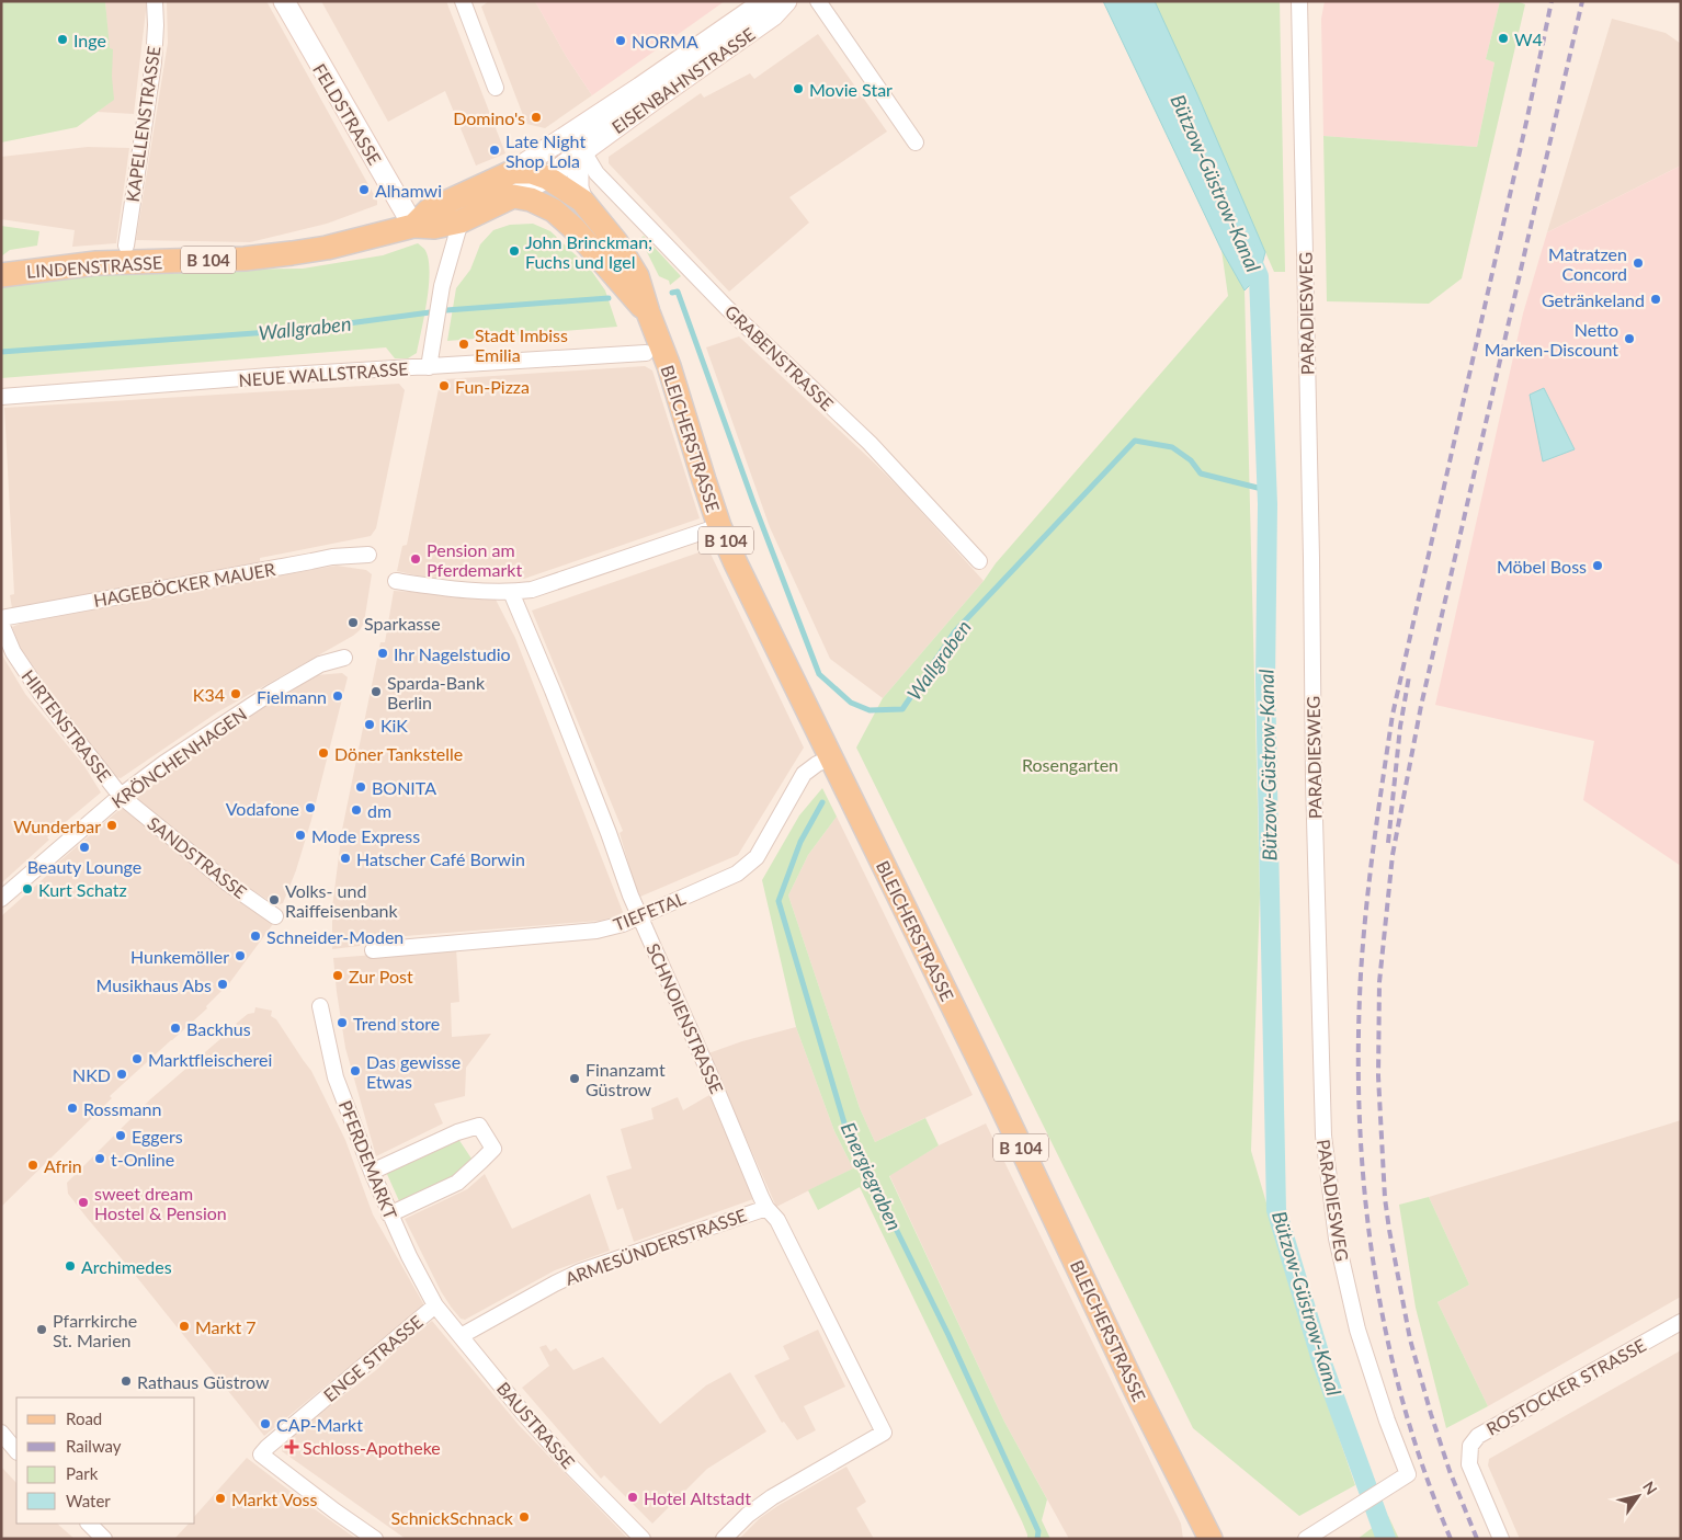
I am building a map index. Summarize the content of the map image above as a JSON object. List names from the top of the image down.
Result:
{
  "streets": {
    "main road": [
      "EISENBAHNSTRASSE",
      "B 104",
      "LINDENSTRASSE",
      "BLEICHERSTRASSE"
    ],
    "street": [
      "FELDSTRASSE",
      "KAPELLENSTRASSE",
      "PARADIESWEG",
      "GRABENSTRASSE",
      "NEUE WALLSTRASSE",
      "HAGEBÖCKER MAUER",
      "HIRTENSTRASSE",
      "KRÖNCHENHAGEN",
      "SANDSTRASSE",
      "TIEFETAL",
      "SCHNOIENSTRASSE",
      "PFERDEMARKT",
      "ARMESÜNDERSTRASSE",
      "ENGE STRASSE",
      "ROSTOCKER STRASSE",
      "BAUSTRASSE"
    ]
  },
  "crossings": [
    ["EISENBAHNSTRASSE", "FELDSTRASSE"],
    ["EISENBAHNSTRASSE", "LINDENSTRASSE"],
    ["EISENBAHNSTRASSE", "GRABENSTRASSE"],
    ["EISENBAHNSTRASSE", "BLEICHERSTRASSE"],
    ["FELDSTRASSE", "LINDENSTRASSE"],
    ["BLEICHERSTRASSE", "TIEFETAL"],
    ["HIRTENSTRASSE", "KRÖNCHENHAGEN"],
    ["HIRTENSTRASSE", "SANDSTRASSE"],
    ["KRÖNCHENHAGEN", "SANDSTRASSE"],
    ["TIEFETAL", "SCHNOIENSTRASSE"],
    ["SCHNOIENSTRASSE", "ARMESÜNDERSTRASSE"],
    ["PFERDEMARKT", "ENGE STRASSE"],
    ["PFERDEMARKT", "BAUSTRASSE"],
    ["ARMESÜNDERSTRASSE", "BAUSTRASSE"],
    ["ENGE STRASSE", "BAUSTRASSE"]
  ],
  "water": ["Bützow-Güstrow-Kanal", "Wallgraben", "Energiegraben"],
  "parks": ["Rosengarten"],
  "places": {
    "other": [
      "W4",
      "Inge",
      "NORMA",
      "Movie Star",
      "Domino's",
      "Late Night Shop Lola",
      "Alhamwi",
      "John Brinckman; Fuchs und Igel",
      "Matratzen Concord",
      "Getränkeland",
      "Netto Marken-Discount",
      "Stadt Imbiss Emilia",
      "Fun-Pizza",
      "Pension am Pferdemarkt",
      "Möbel Boss",
      "Sparkasse",
      "Ihr Nagelstudio",
      "Sparda-Bank Berlin",
      "K34",
      "Fielmann",
      "KiK",
      "Döner Tankstelle",
      "BONITA",
      "Vodafone",
      "dm",
      "Wunderbar",
      "Mode Express",
      "Beauty Lounge",
      "Hatscher Café Borwin",
      "Kurt Schatz",
      "Volks- und Raiffeisenbank",
      "Schneider-Moden",
      "Hunkemöller",
      "Zur Post",
      "Musikhaus Abs",
      "Trend store",
      "Backhus",
      "Marktfleischerei",
      "Das gewisse Etwas",
      "NKD",
      "Finanzamt Güstrow",
      "Rossmann",
      "Eggers",
      "t-Online",
      "Afrin",
      "sweet dream Hostel & Pension",
      "Archimedes",
      "Markt 7",
      "Pfarrkirche St. Marien",
      "Rathaus Güstrow",
      "CAP-Markt",
      "Hotel Altstadt",
      "Markt Voss",
      "SchnickSchnack"
    ],
    "health": ["Schloss-Apotheke"]
  },
  "legend": [
    "Road",
    "Railway",
    "Park",
    "Water"
  ],
  "north": "top right"
}
